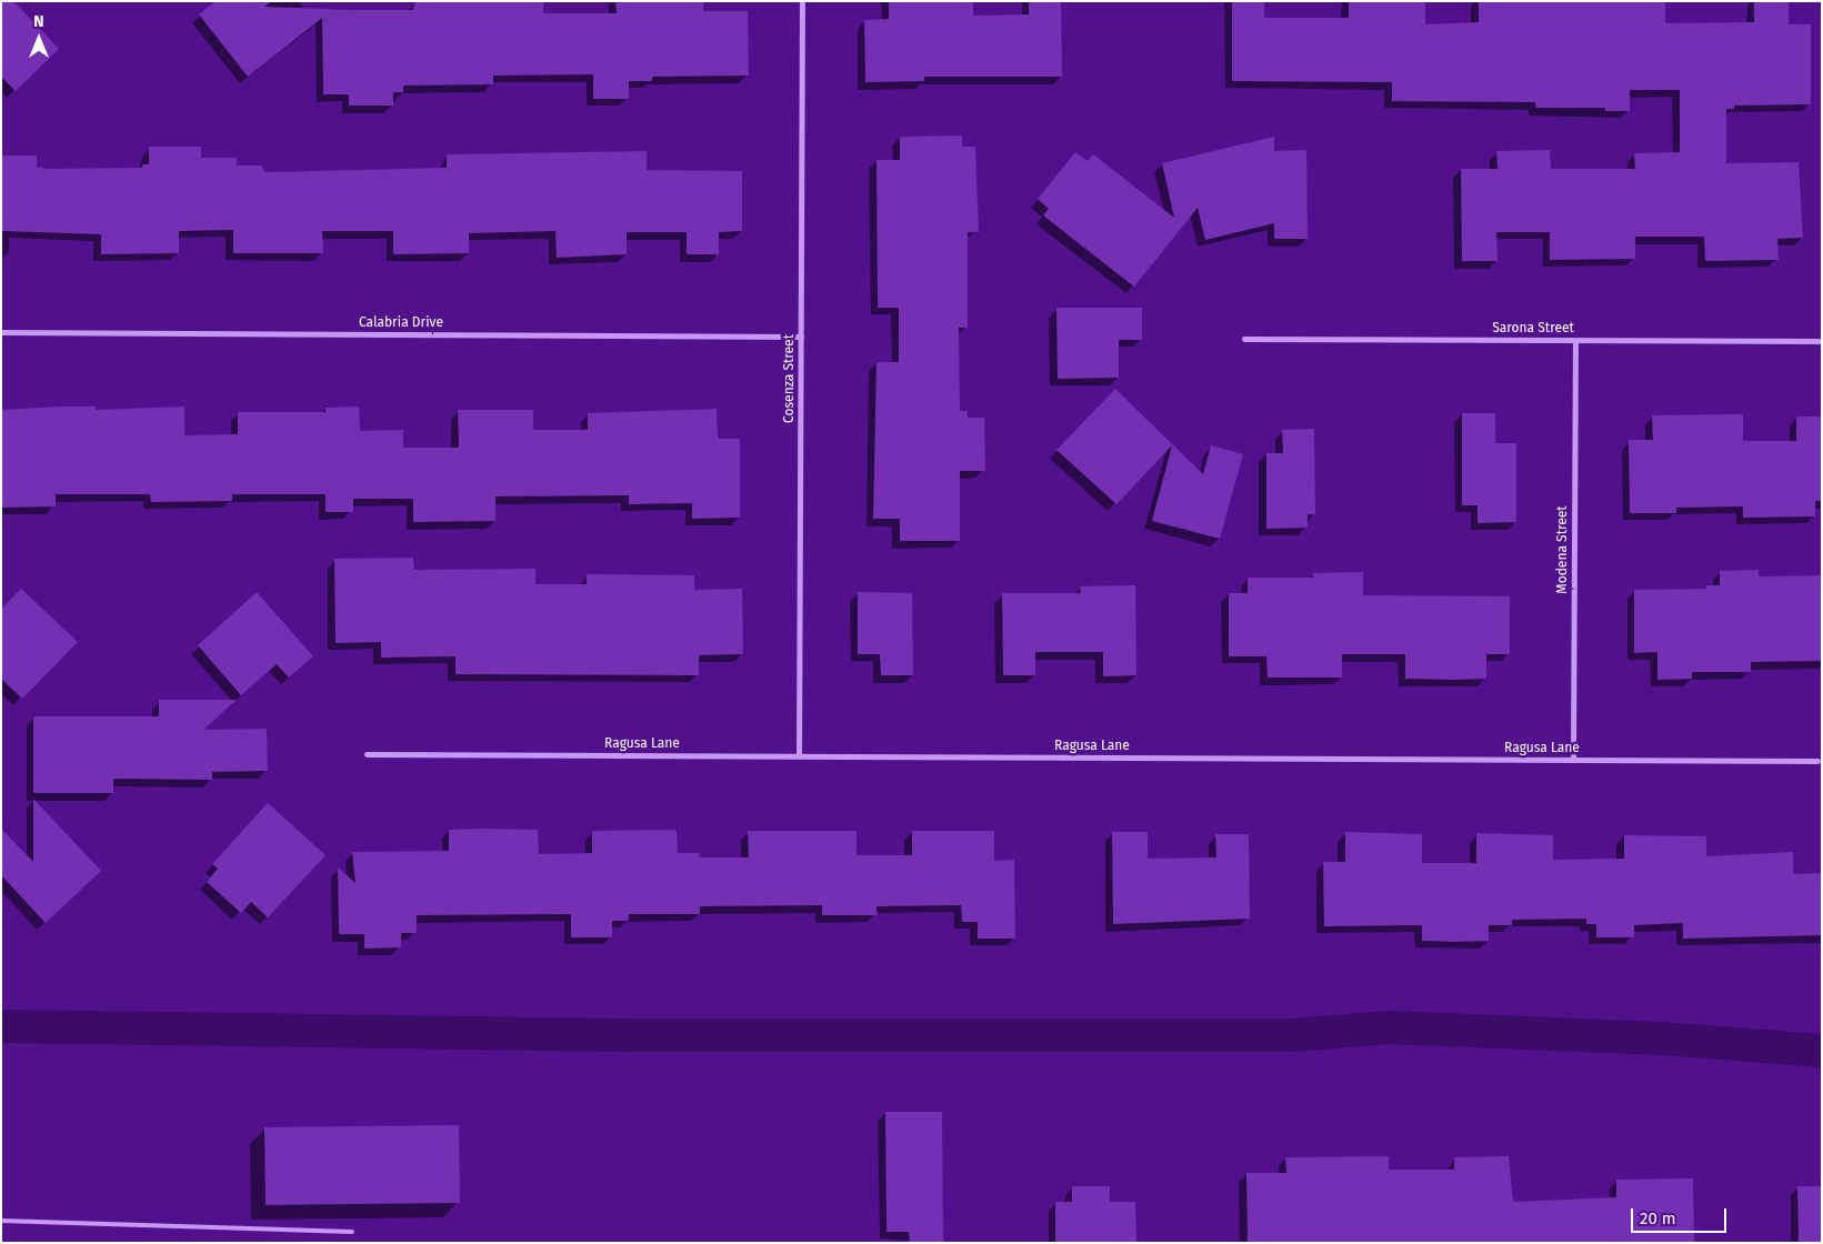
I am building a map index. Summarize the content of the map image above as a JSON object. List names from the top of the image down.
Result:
{
  "streets": {
    "street": [
      "Calabria Drive",
      "Sarona Street",
      "Cosenza Street",
      "Modena Street",
      "Ragusa Lane"
    ]
  },
  "crossings": [
    ["Calabria Drive", "Cosenza Street"],
    ["Sarona Street", "Modena Street"],
    ["Cosenza Street", "Ragusa Lane"],
    ["Modena Street", "Ragusa Lane"]
  ],
  "scale_bar": "20 m",
  "north": "top"
}
